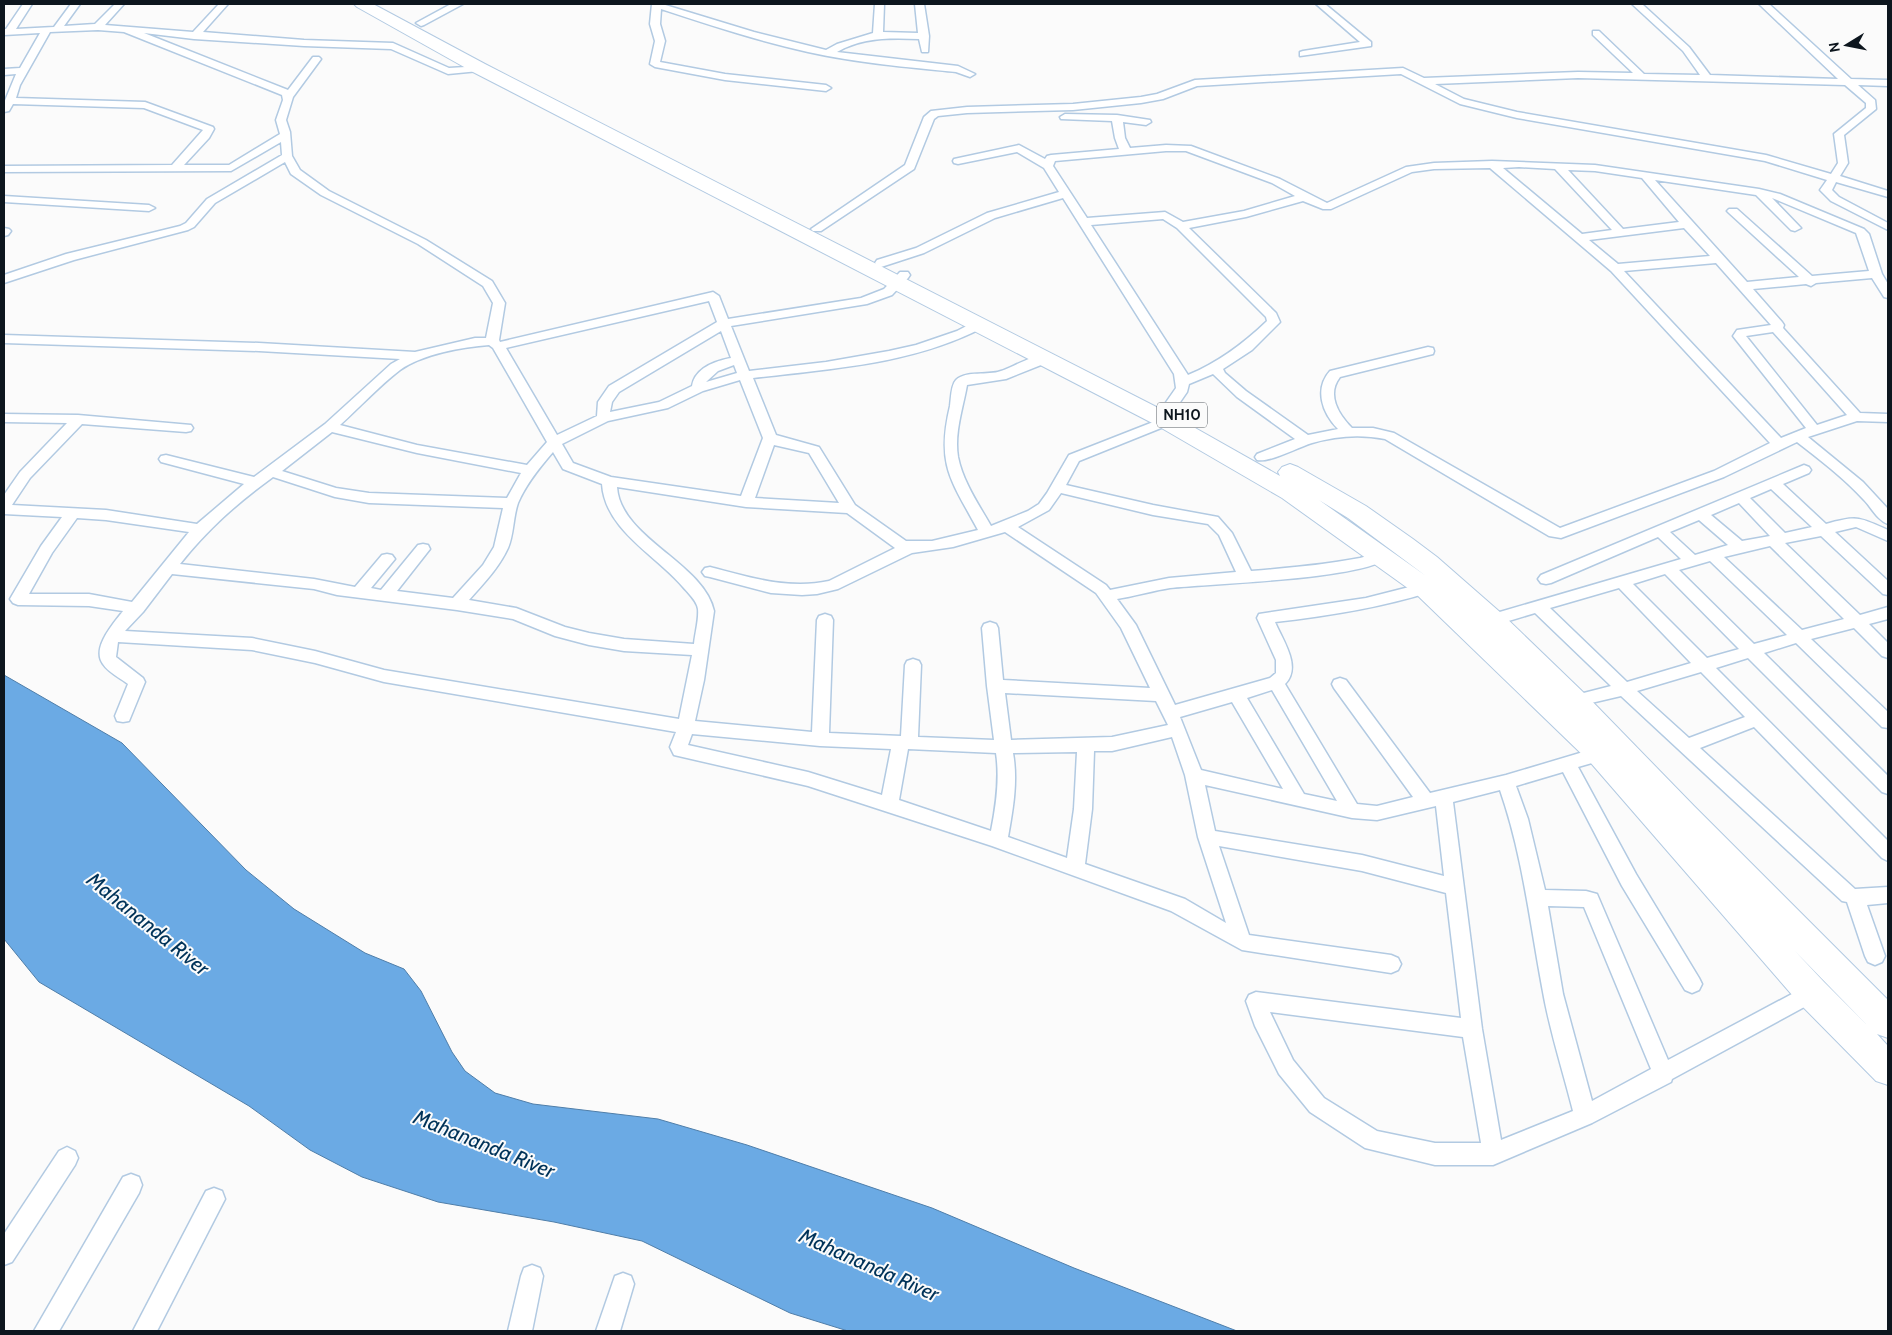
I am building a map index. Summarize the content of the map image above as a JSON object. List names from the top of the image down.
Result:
{
  "streets": {
    "highway": ["NH10"]
  },
  "water": ["Mahananda River"],
  "north": "left"
}
